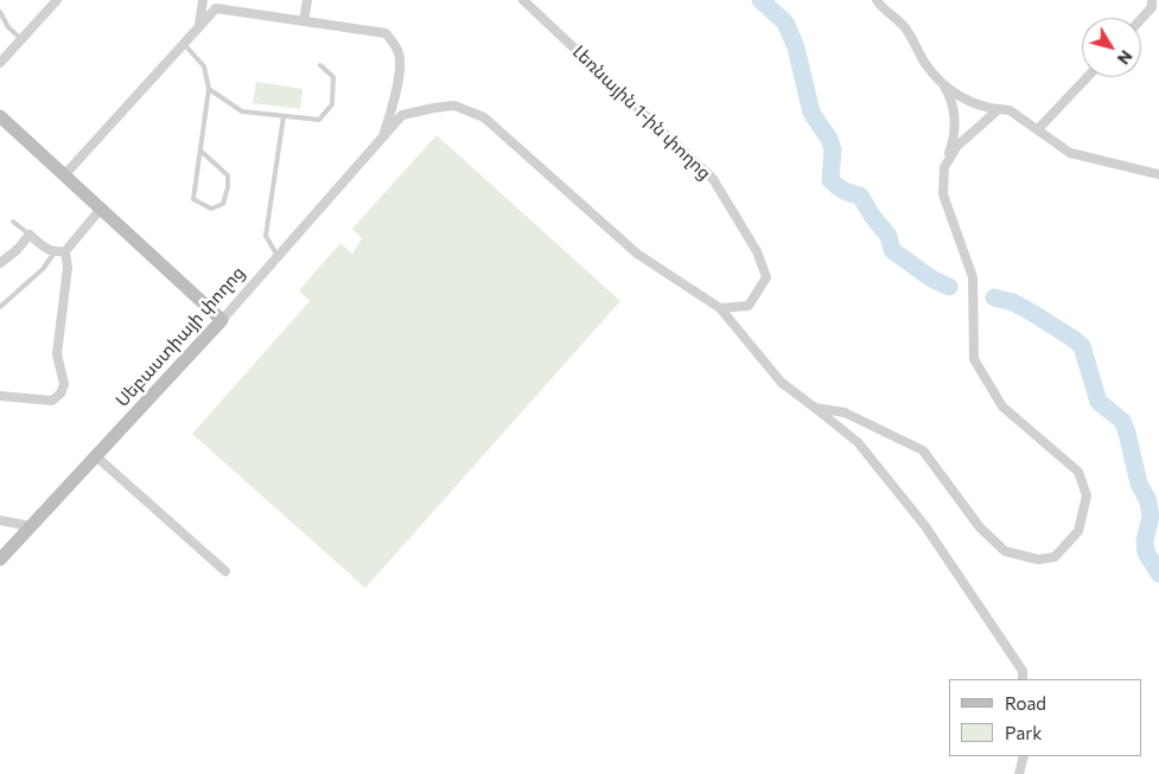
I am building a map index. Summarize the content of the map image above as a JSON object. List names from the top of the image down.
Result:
{
  "streets": {
    "street": ["Լեռնային 1-ին փողոց", "Սեբաստիայի փողոց"]
  },
  "crossings": [
    ["Լեռնային 1-ին փողոց", "Սեբաստիայի փողոց"]
  ],
  "legend": ["Road", "Park"],
  "north": "bottom right"
}
